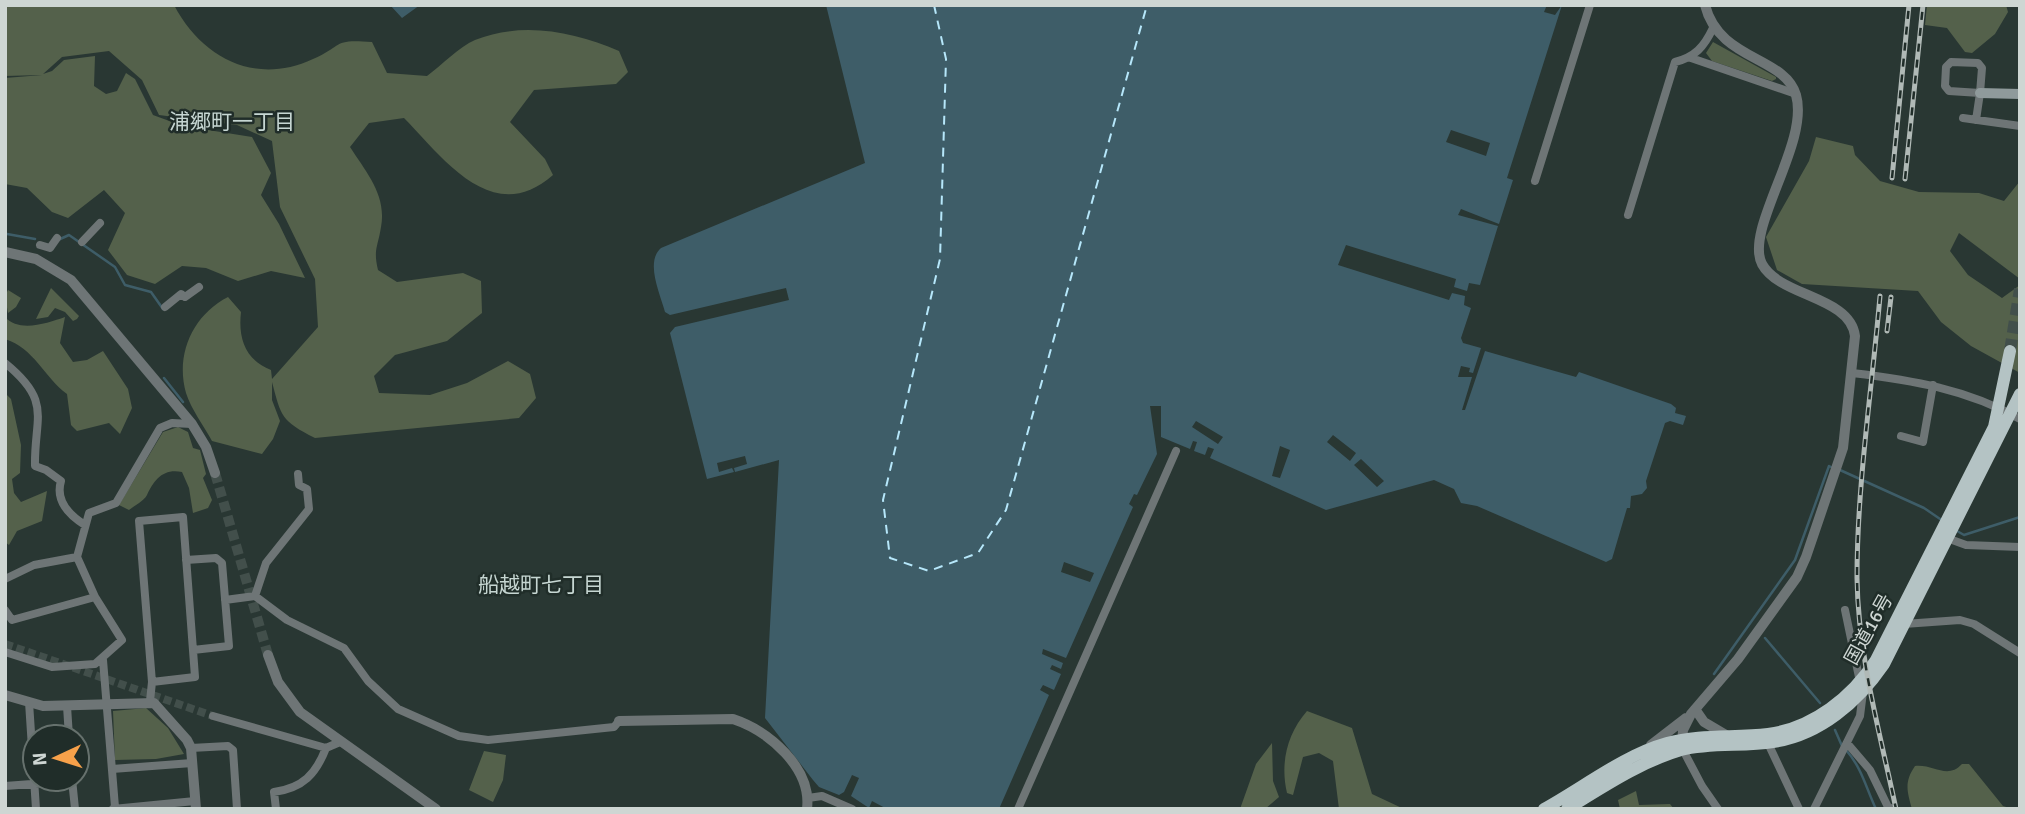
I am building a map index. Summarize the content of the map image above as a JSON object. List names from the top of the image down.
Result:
{
  "streets": {
    "highway": ["国道16号"]
  },
  "districts": ["浦郷町一丁目", "船越町七丁目"],
  "north": "left"
}
